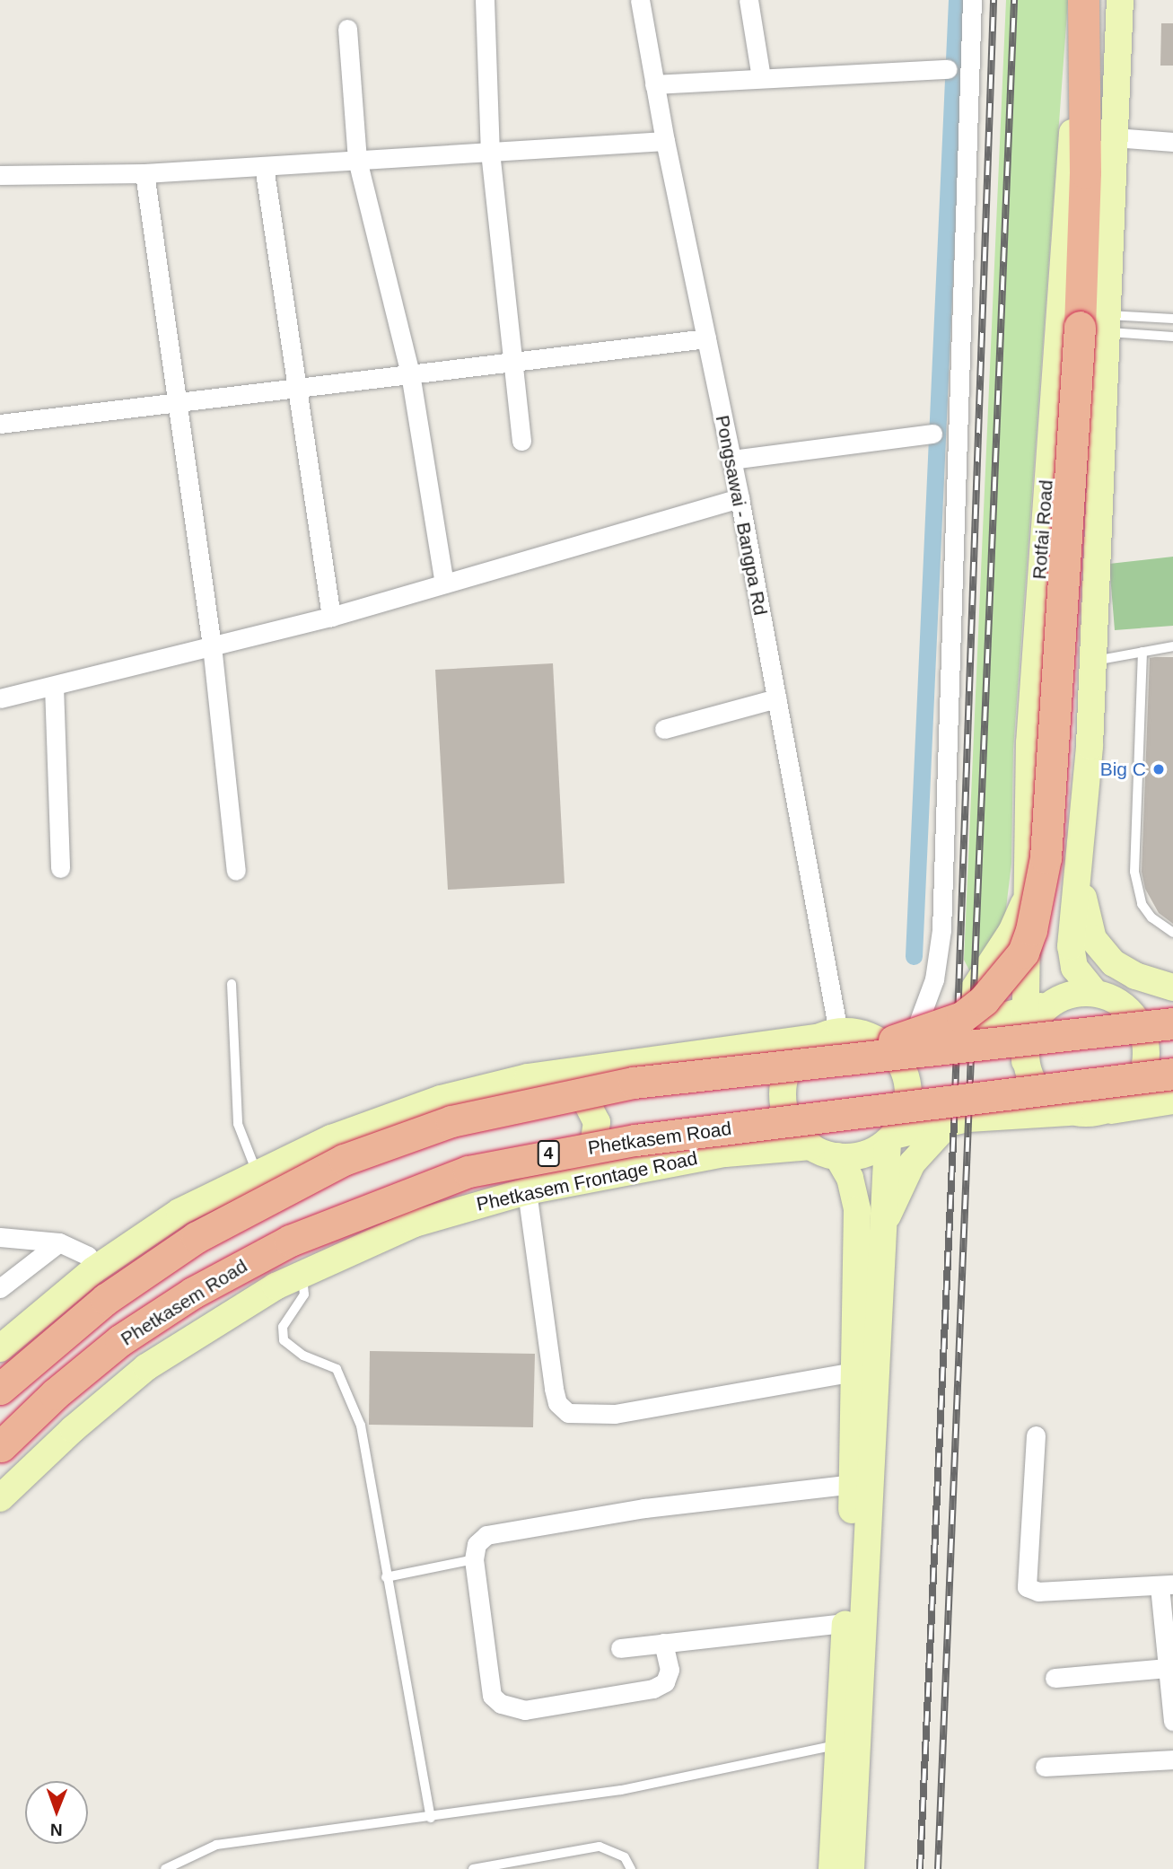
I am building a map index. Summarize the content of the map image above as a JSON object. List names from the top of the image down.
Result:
{
  "streets": {
    "highway": ["Phetkasem Road", "4"],
    "main road": ["Rotfai Road", "Phetkasem Frontage Road"],
    "street": ["Pongsawai - Bangpa Rd"]
  },
  "crossings": [
    ["Pongsawai - Bangpa Rd", "Phetkasem Frontage Road"]
  ],
  "places": ["Big C"],
  "north": "bottom"
}
